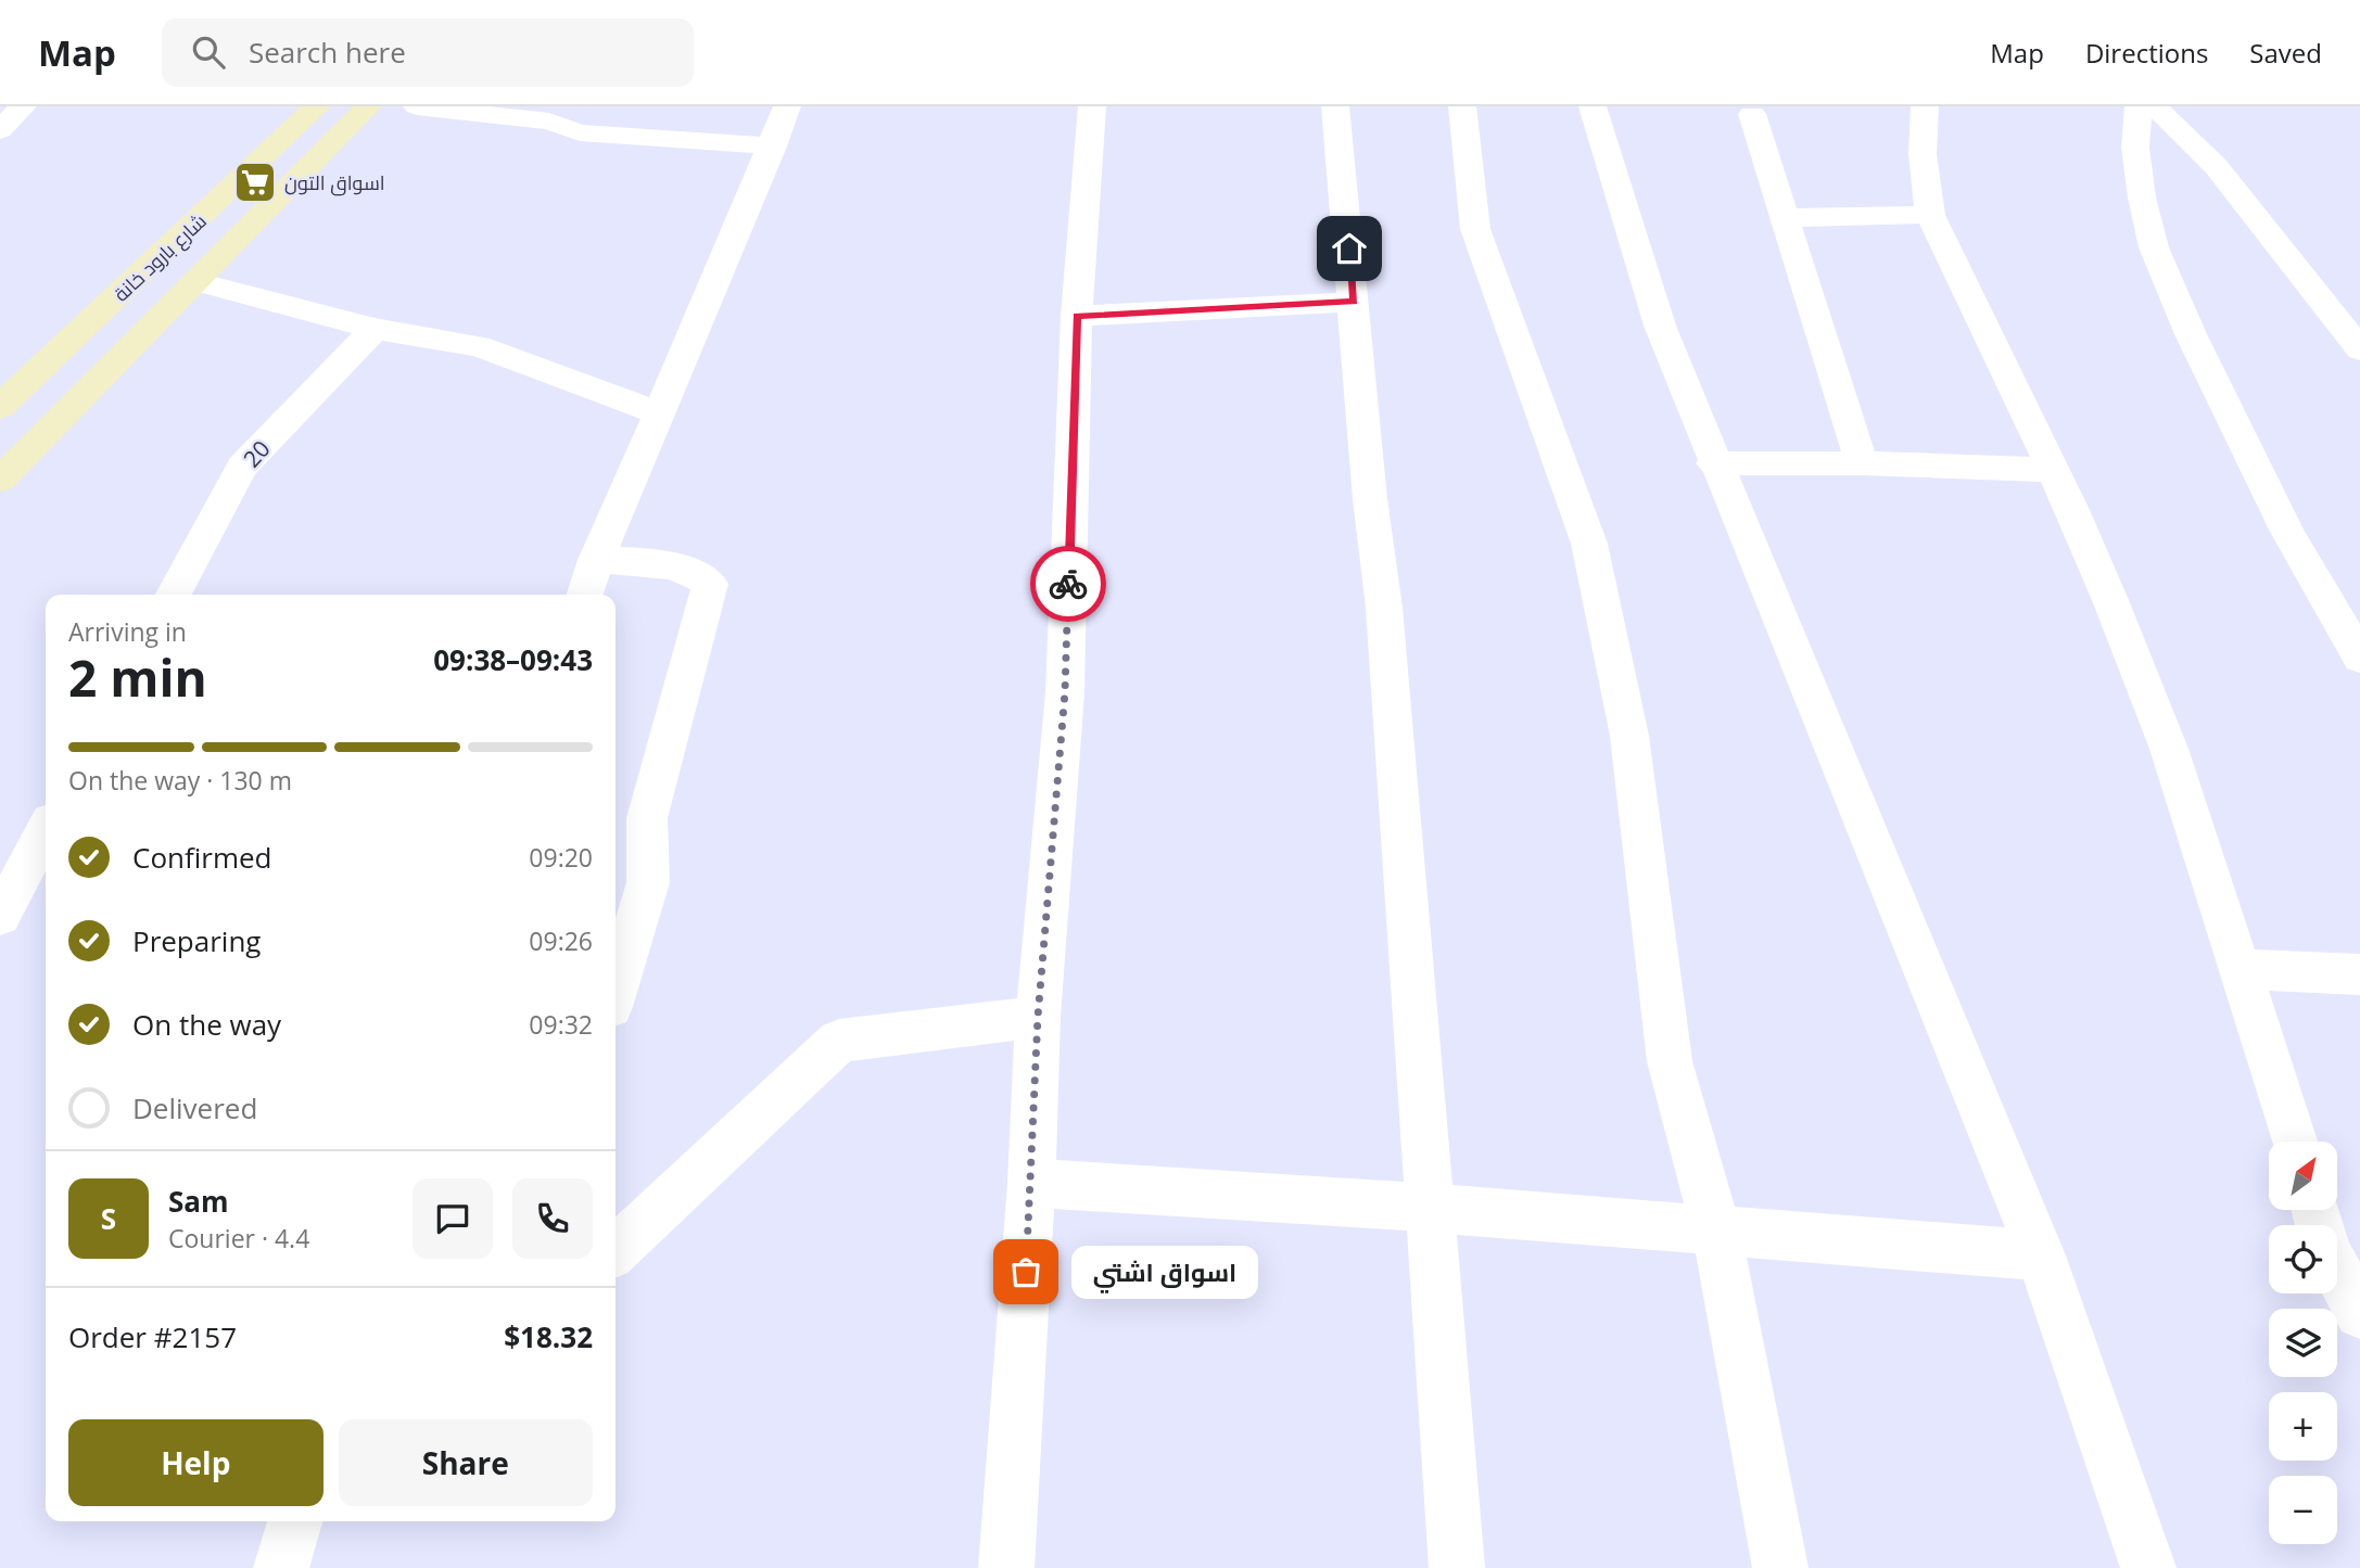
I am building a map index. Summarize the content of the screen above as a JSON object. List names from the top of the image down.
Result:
{
  "streets": {
    "main road": ["شارع بارود خانة"],
    "street": ["20"]
  },
  "places": {
    "supermarket": ["اسواق التون"],
    "other": ["اسواق اشتي"]
  },
  "north": "top right",
  "page": {
    "header": "Map",
    "search": "Search here",
    "nav": ["Map", "Directions", "Saved"],
    "heading": ["2 min", "Arriving in", "09:38–09:43"],
    "panel": [
      "Sam",
      "Courier · 4.4",
      "Order #2157",
      "$18.32"
    ],
    "bar": "On the way · 130 m",
    "list": [
      ["Confirmed", "09:20"],
      ["Preparing", "09:26"],
      ["On the way", "09:32"],
      "Delivered"
    ],
    "map_buttons": ["+", "−"],
    "round": "S",
    "bubble": "اسواق اشتي",
    "buttons": ["Help", "Share"]
  }
}
